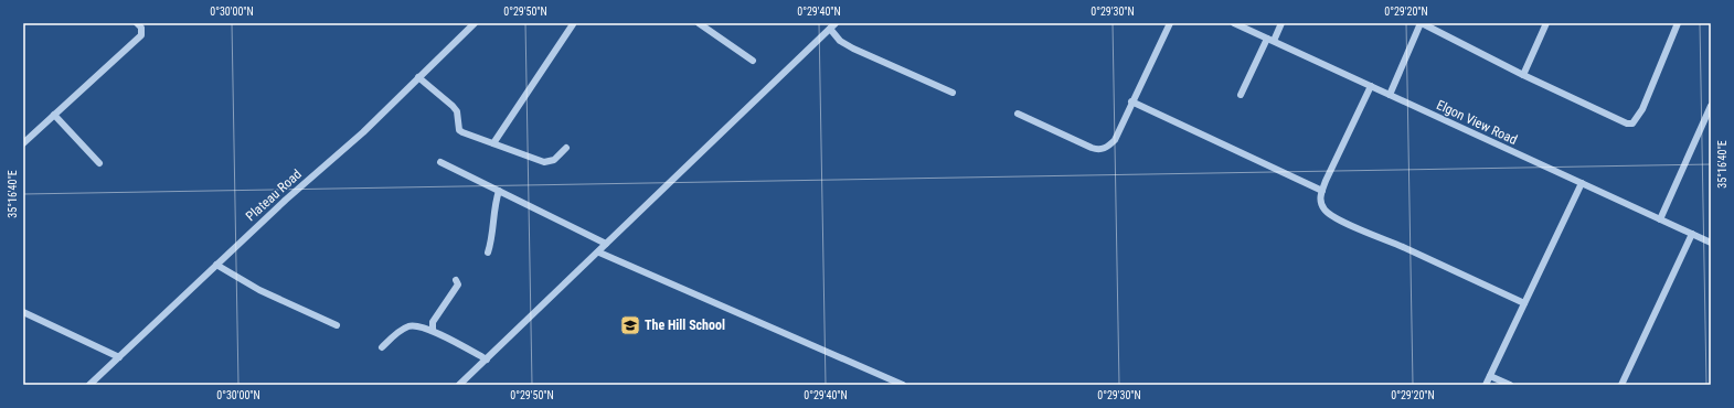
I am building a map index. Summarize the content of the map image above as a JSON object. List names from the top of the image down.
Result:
{
  "streets": {
    "street": ["Elgon View Road", "Plateau Road"]
  },
  "places": {
    "school or university": ["The Hill School"]
  },
  "coordinates": [
    "0°30'00\"N",
    "0°29'50\"N",
    "0°29'40\"N",
    "0°29'30\"N",
    "0°29'20\"N",
    "35°16'40\"E"
  ]
}
